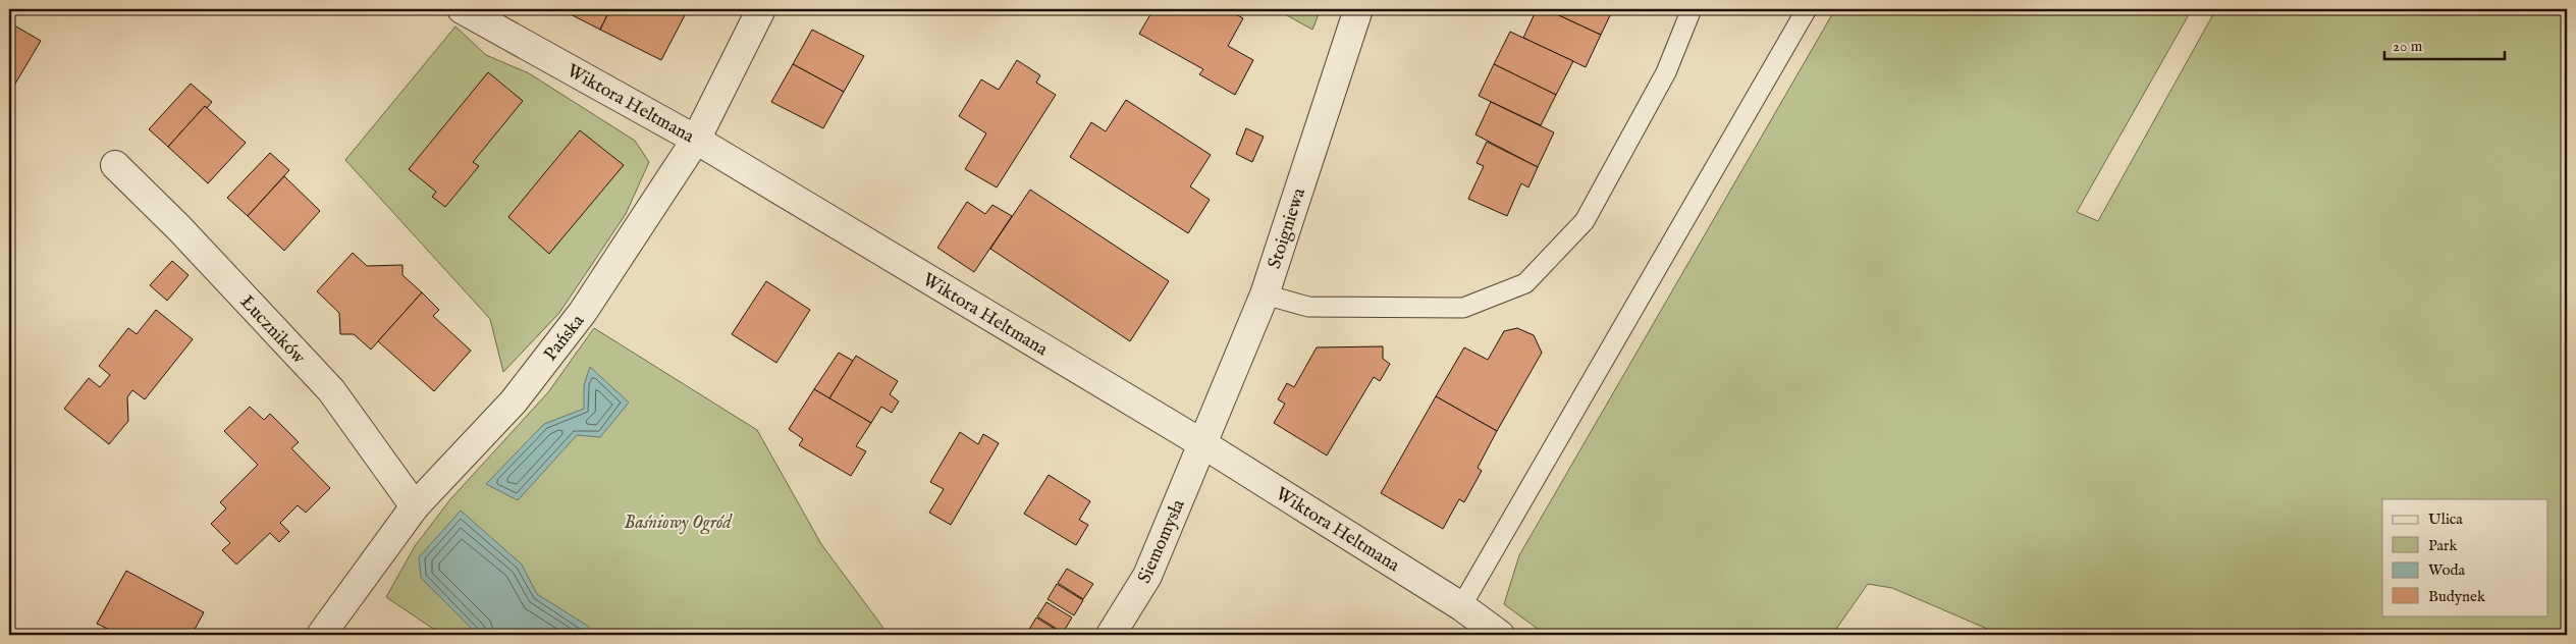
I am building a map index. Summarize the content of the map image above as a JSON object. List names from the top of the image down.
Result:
{
  "streets": {
    "street": [
      "Wiktora Heltmana",
      "Stoigniewa",
      "Łuczników",
      "Pańska",
      "Siemomysła"
    ]
  },
  "crossings": [
    ["Wiktora Heltmana", "Stoigniewa"],
    ["Wiktora Heltmana", "Pańska"],
    ["Wiktora Heltmana", "Siemomysła"],
    ["Stoigniewa", "Siemomysła"],
    ["Łuczników", "Pańska"]
  ],
  "parks": ["Baśniowy Ogród"],
  "legend": [
    "Ulica",
    "Park",
    "Woda",
    "Budynek"
  ],
  "scale_bar": "20 m"
}
